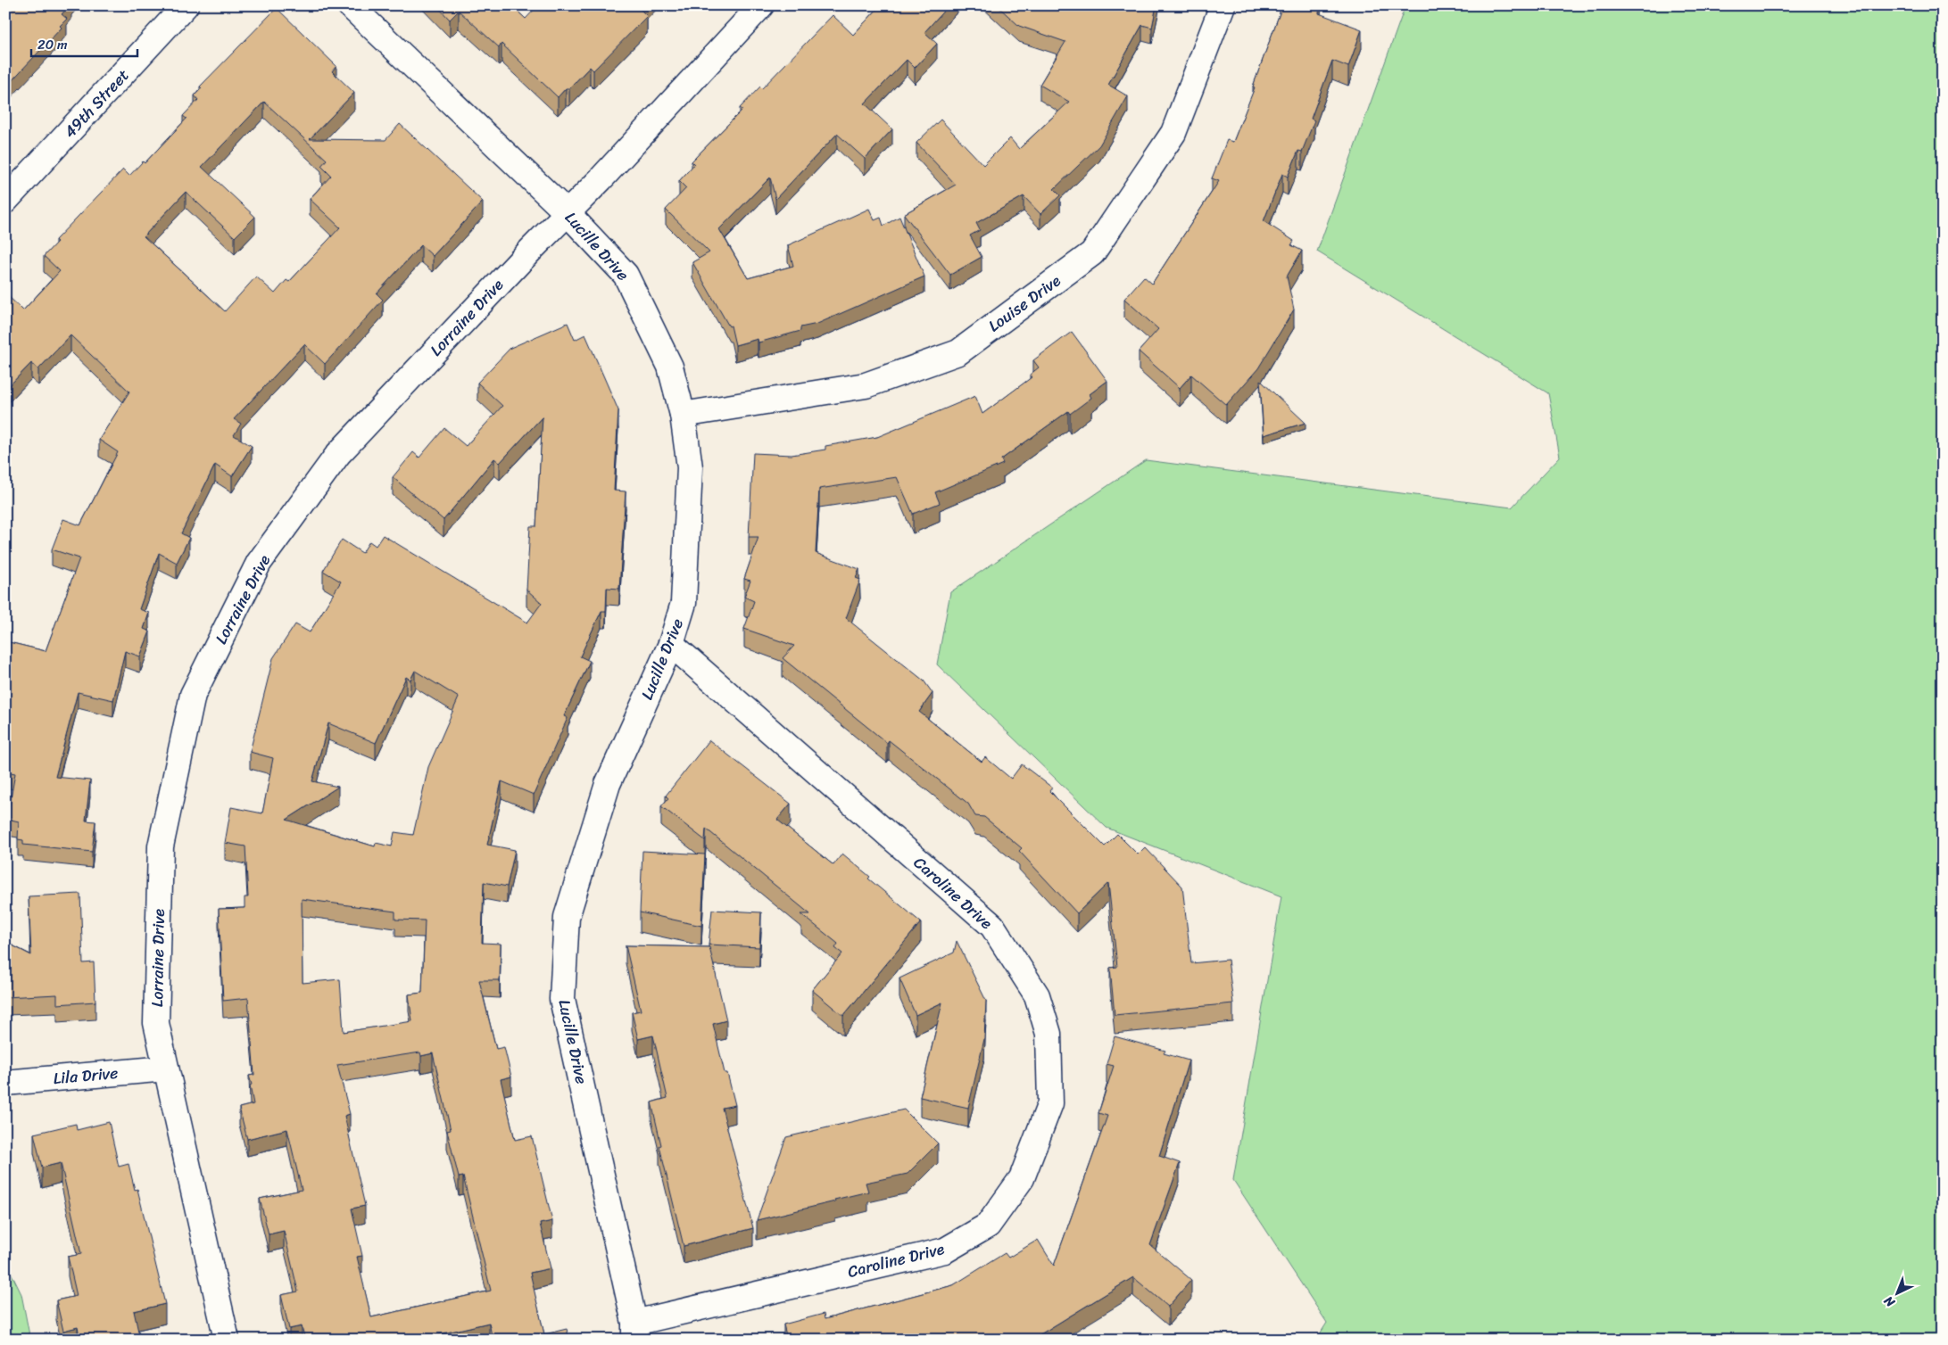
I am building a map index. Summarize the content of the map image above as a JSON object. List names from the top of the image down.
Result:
{
  "streets": {
    "street": [
      "49th Street",
      "Lucille Drive",
      "Louise Drive",
      "Lorraine Drive",
      "Caroline Drive",
      "Lila Drive"
    ]
  },
  "crossings": [
    ["Lucille Drive", "Louise Drive"],
    ["Lucille Drive", "Lorraine Drive"],
    ["Lucille Drive", "Caroline Drive"],
    ["Lorraine Drive", "Lila Drive"]
  ],
  "scale_bar": "20 m",
  "north": "bottom left"
}
